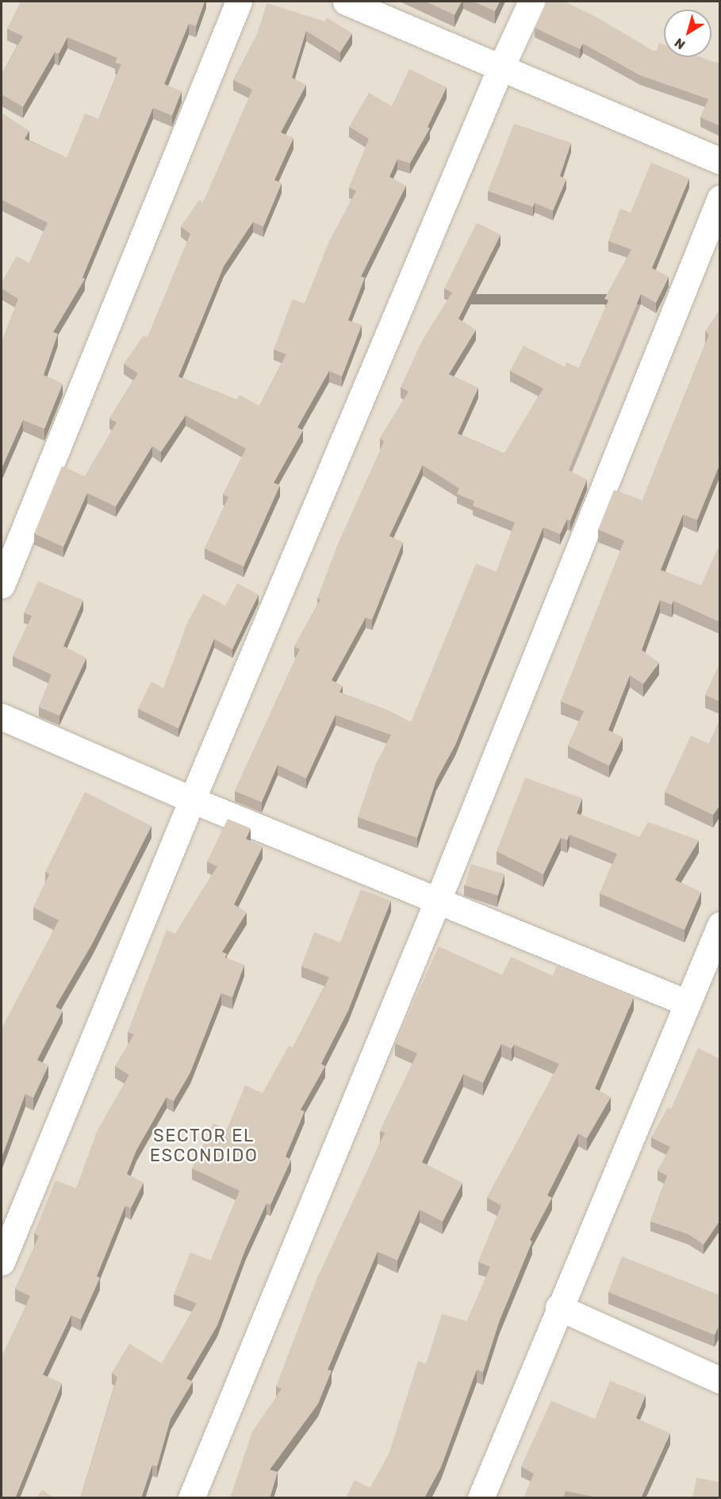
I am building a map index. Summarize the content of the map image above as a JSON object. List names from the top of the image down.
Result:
{
  "districts": ["SECTOR EL ESCONDIDO"],
  "north": "bottom left"
}
